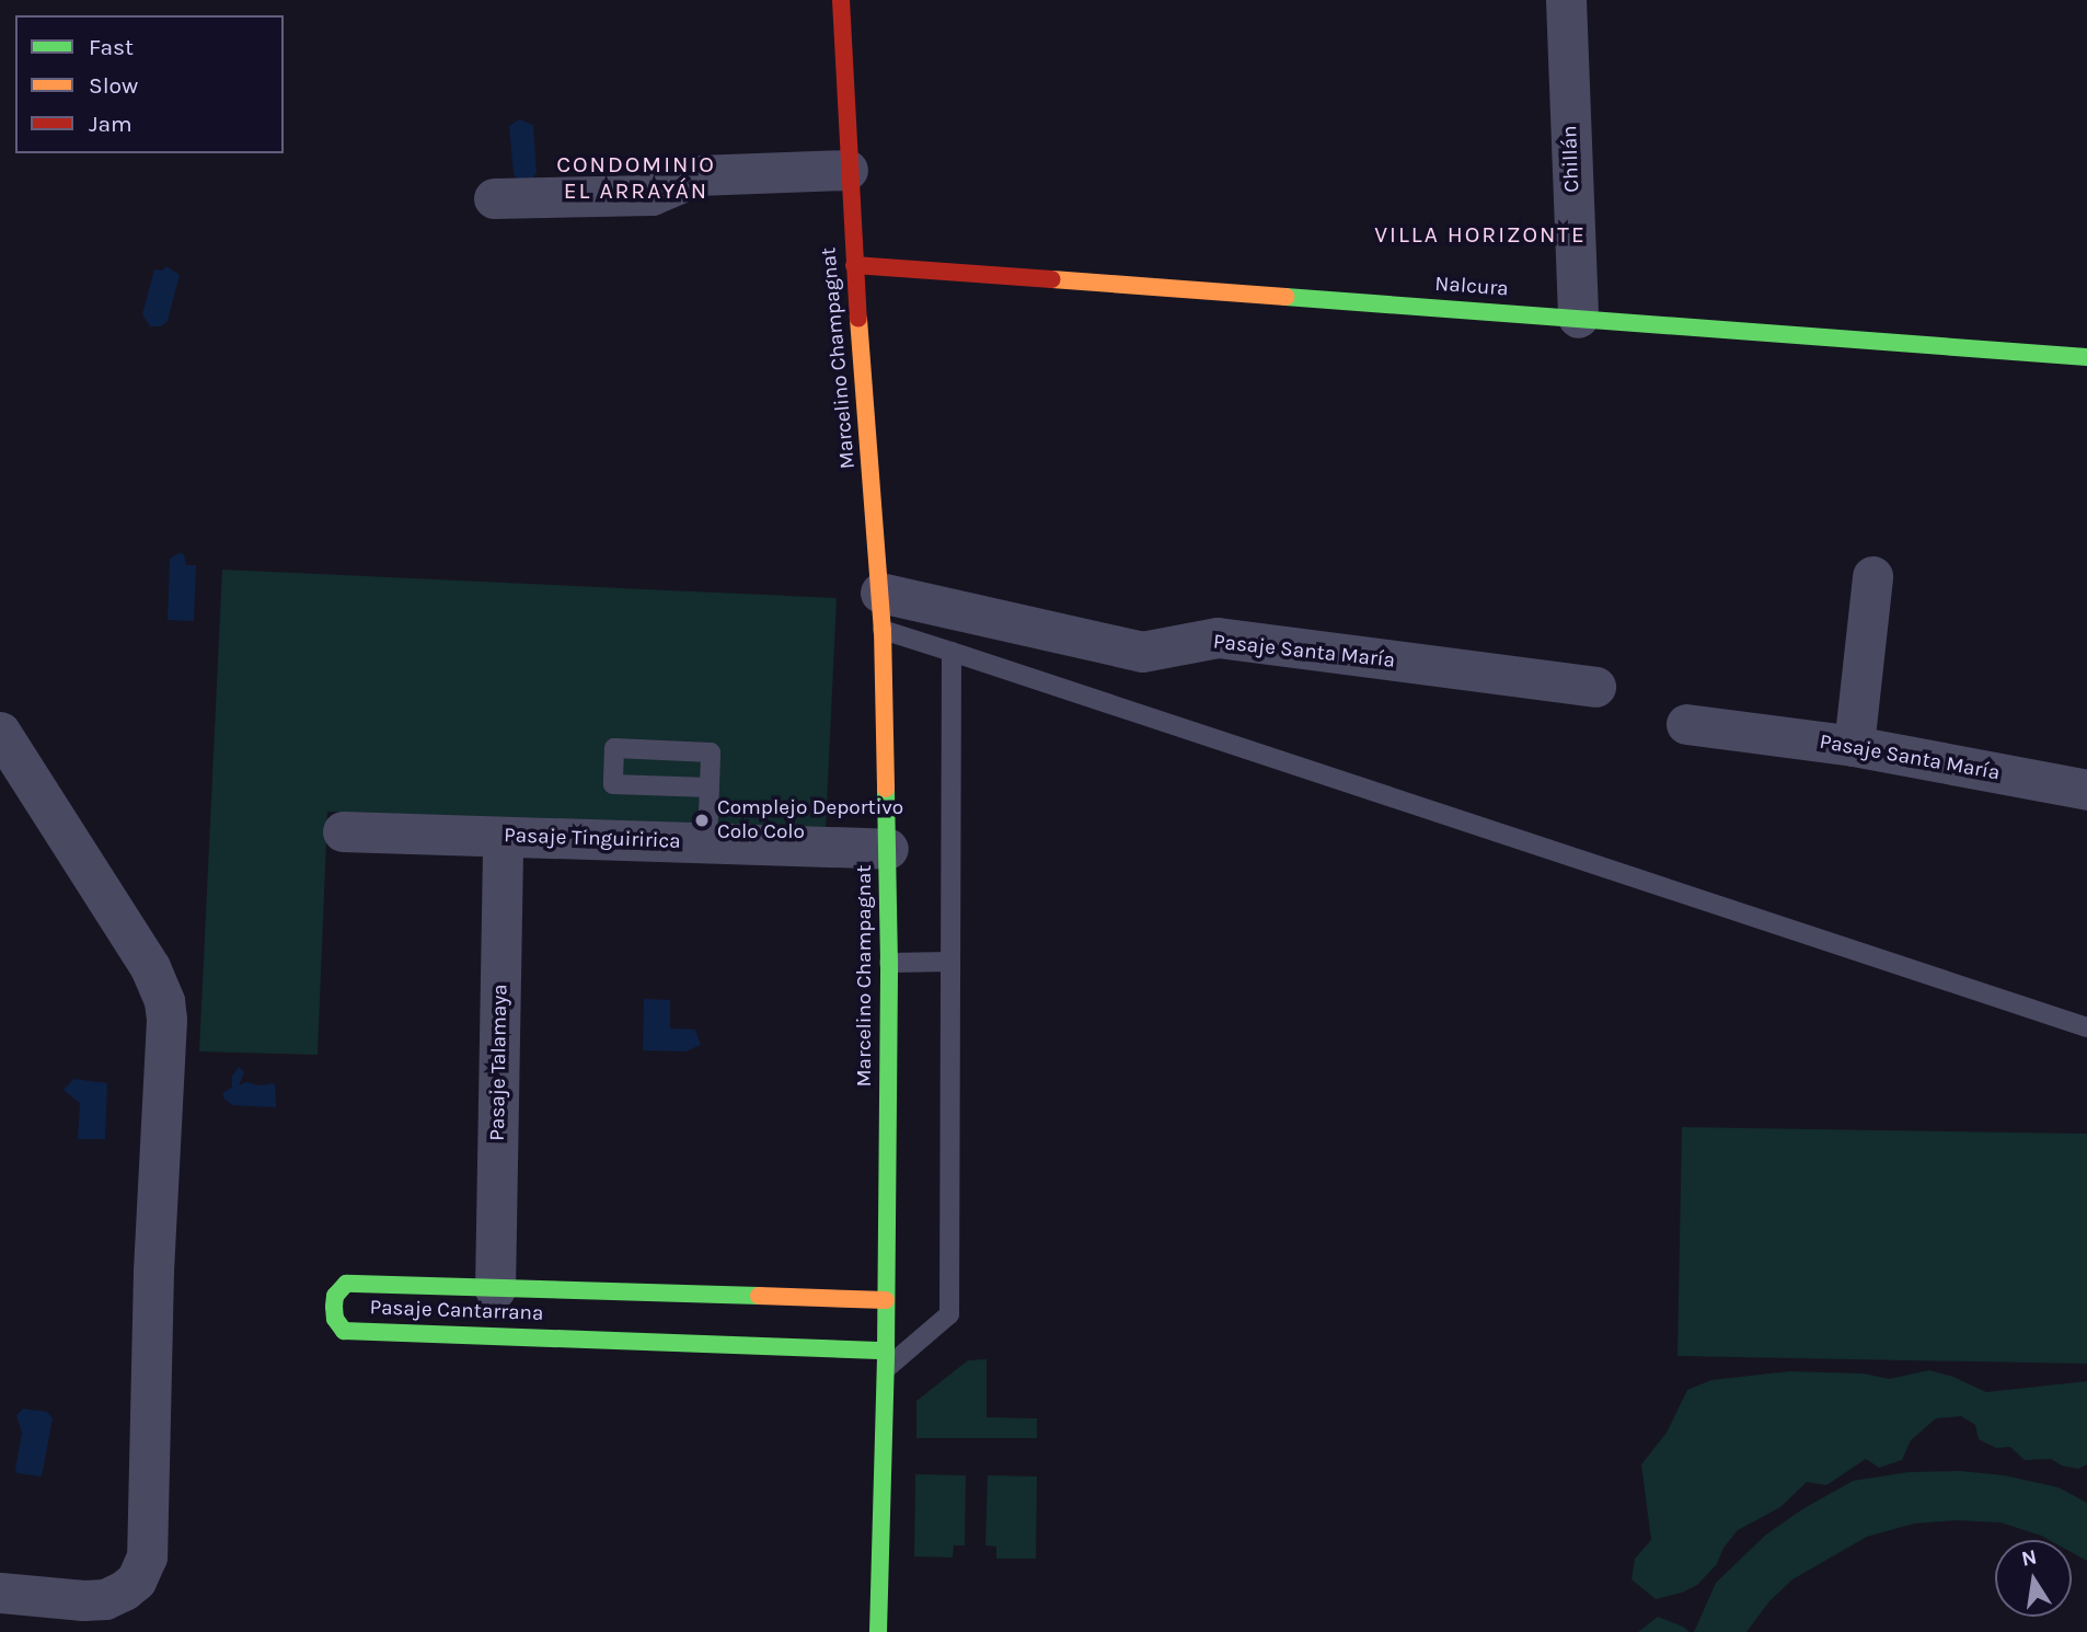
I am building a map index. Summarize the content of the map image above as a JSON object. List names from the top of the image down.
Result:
{
  "streets": {
    "street": [
      "Chillán",
      "Nalcura",
      "Marcelino Champagnat",
      "Pasaje Santa María",
      "Pasaje Tinguiririca",
      "Pasaje Talamaya",
      "Pasaje Cantarrana"
    ]
  },
  "crossings": [
    ["Chillán", "Nalcura"],
    ["Nalcura", "Marcelino Champagnat"],
    ["Marcelino Champagnat", "Pasaje Santa María"],
    ["Marcelino Champagnat", "Pasaje Tinguiririca"],
    ["Marcelino Champagnat", "Pasaje Cantarrana"],
    ["Pasaje Tinguiririca", "Pasaje Talamaya"],
    ["Pasaje Talamaya", "Pasaje Cantarrana"]
  ],
  "districts": ["CONDOMINIO EL ARRAYÁN", "VILLA HORIZONTE"],
  "places": ["Complejo Deportivo Colo Colo"],
  "legend": ["Fast", "Slow", "Jam"],
  "north": "top"
}
